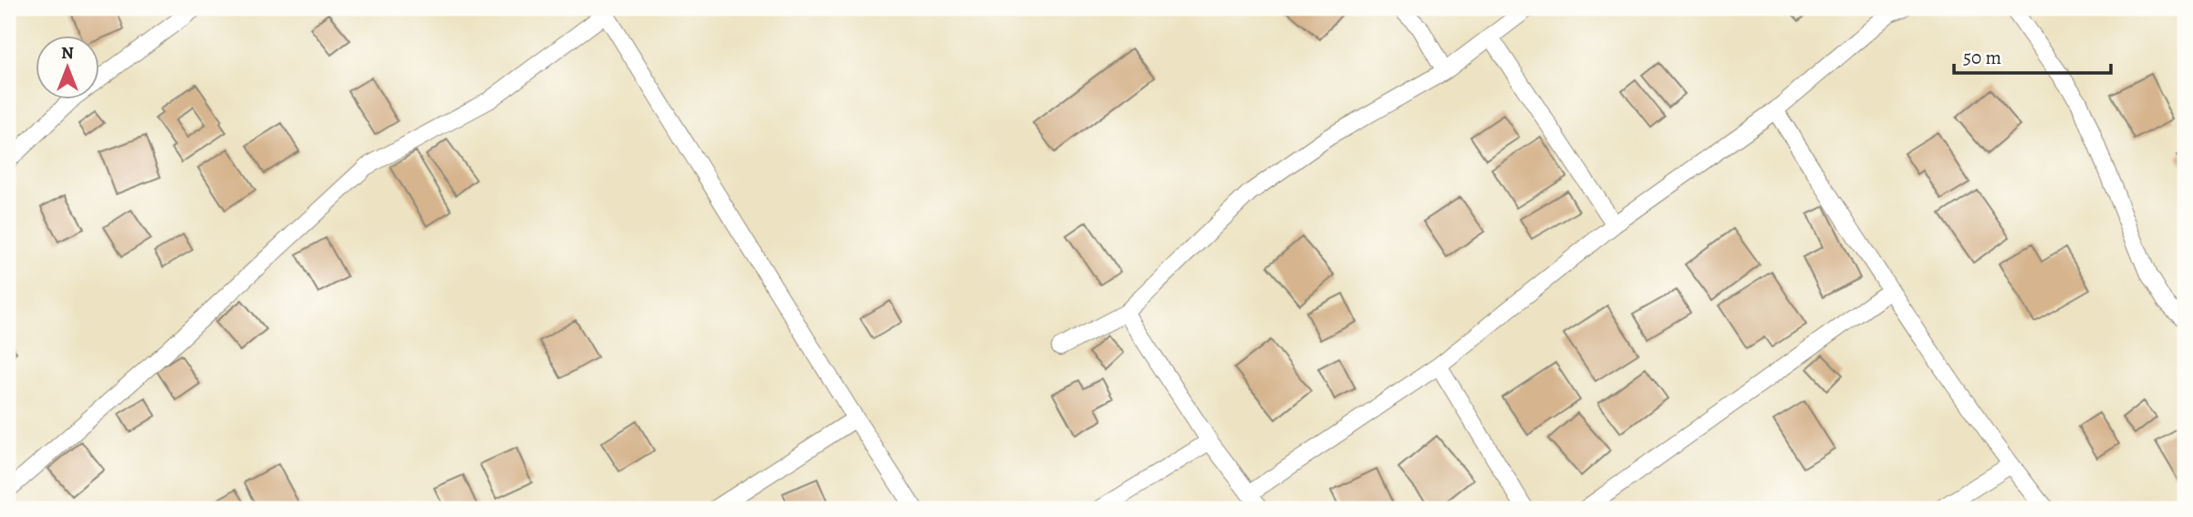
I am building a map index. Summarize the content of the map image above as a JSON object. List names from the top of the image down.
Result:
{
  "scale_bar": "50 m",
  "north": "top"
}
